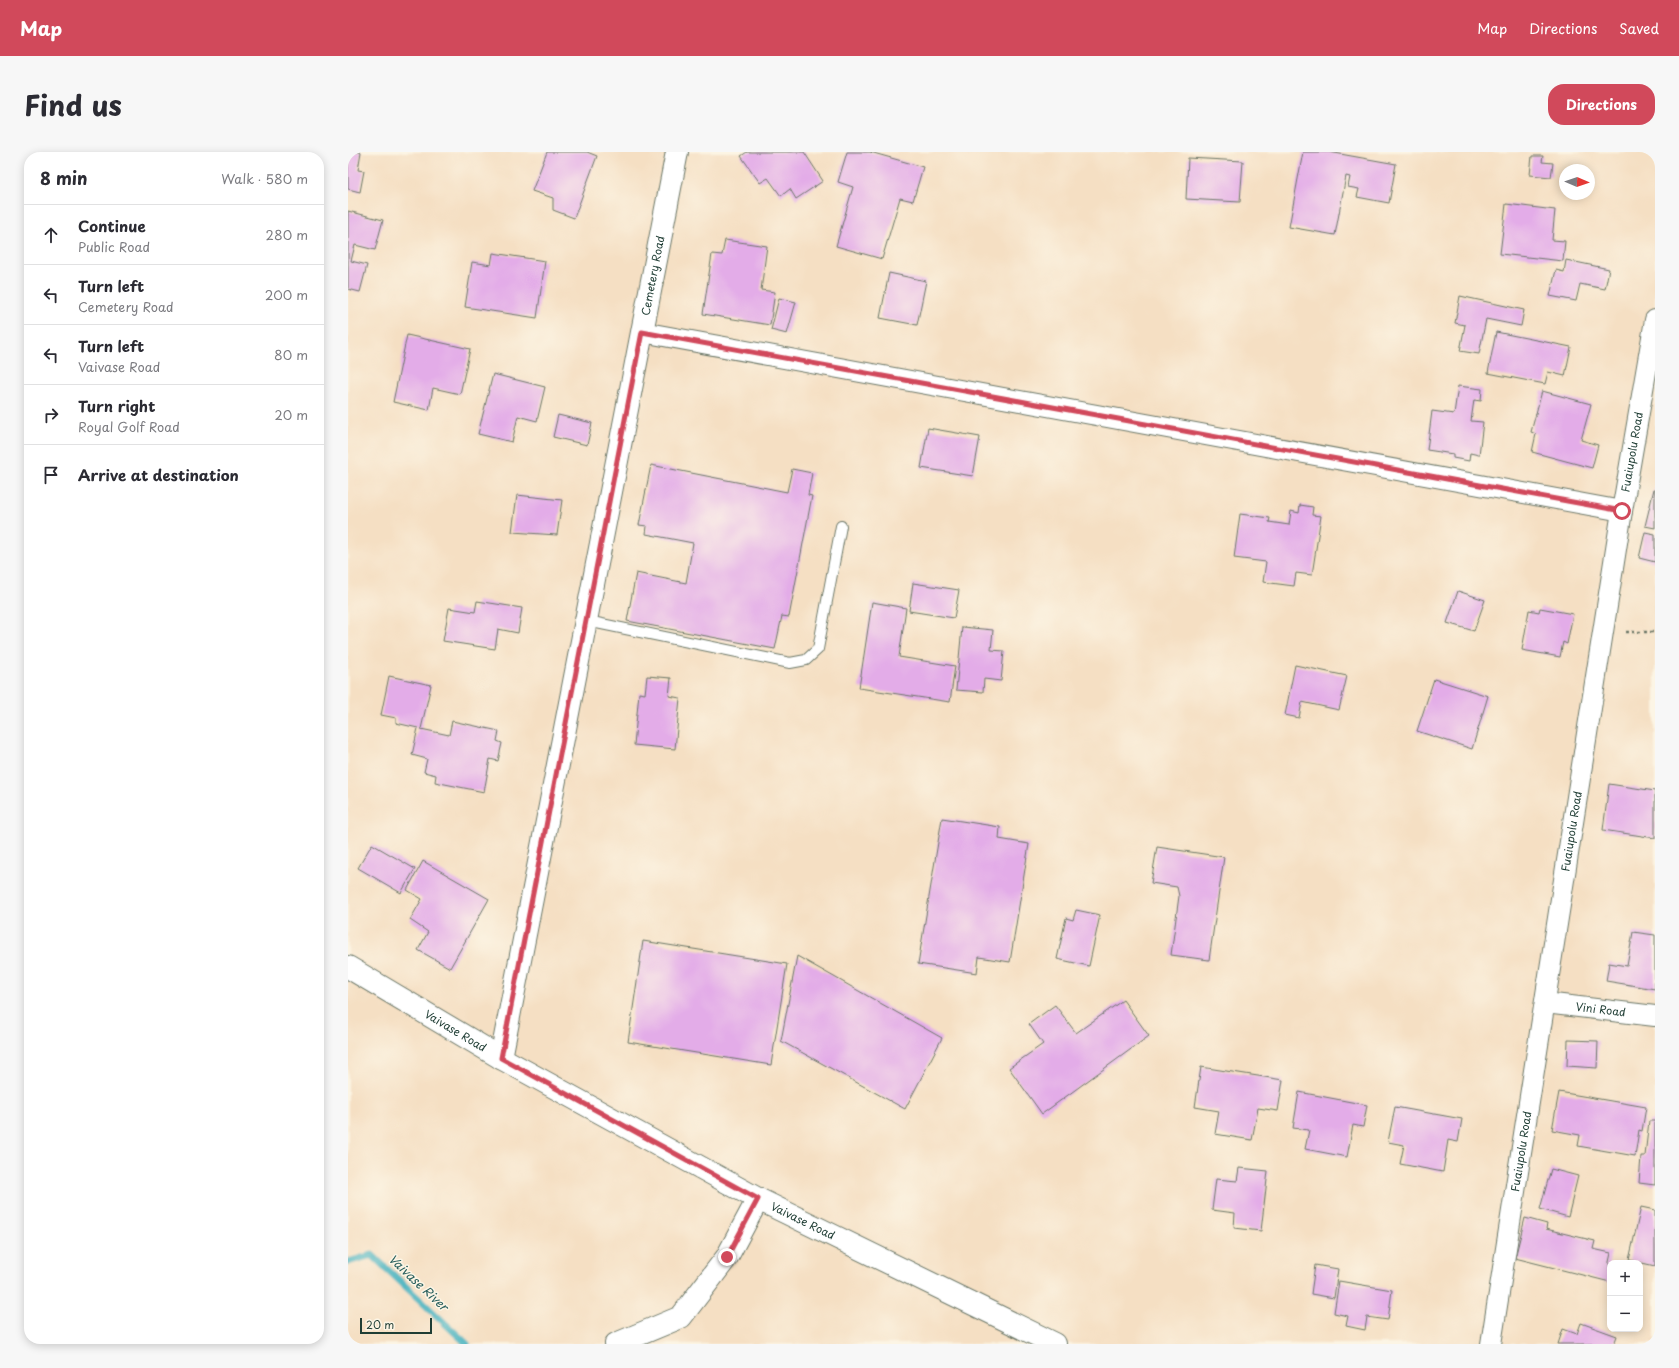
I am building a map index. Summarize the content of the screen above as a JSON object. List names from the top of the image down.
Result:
{
  "streets": {
    "main road": ["Cemetery Road", "Vaivase Road"],
    "street": ["Fuaiupolu Road", "Vini Road"]
  },
  "crossings": [
    ["Cemetery Road", "Vaivase Road"],
    ["Fuaiupolu Road", "Vini Road"]
  ],
  "water": ["Vaivase River"],
  "scale_bar": "20 m",
  "north": "right",
  "page": {
    "header": "Map",
    "nav": ["Map", "Directions", "Saved"],
    "title": "Find us",
    "buttons": "Directions",
    "heading": ["8 min", "Walk · 580 m"],
    "list": [
      ["Continue", "Public Road", "280 m"],
      ["Turn left", "Cemetery Road", "200 m"],
      ["Turn left", "Vaivase Road", "80 m"],
      ["Turn right", "Royal Golf Road", "20 m"],
      "Arrive at destination"
    ],
    "map_buttons": ["+", "−"],
    "scale": "20 m"
  }
}
